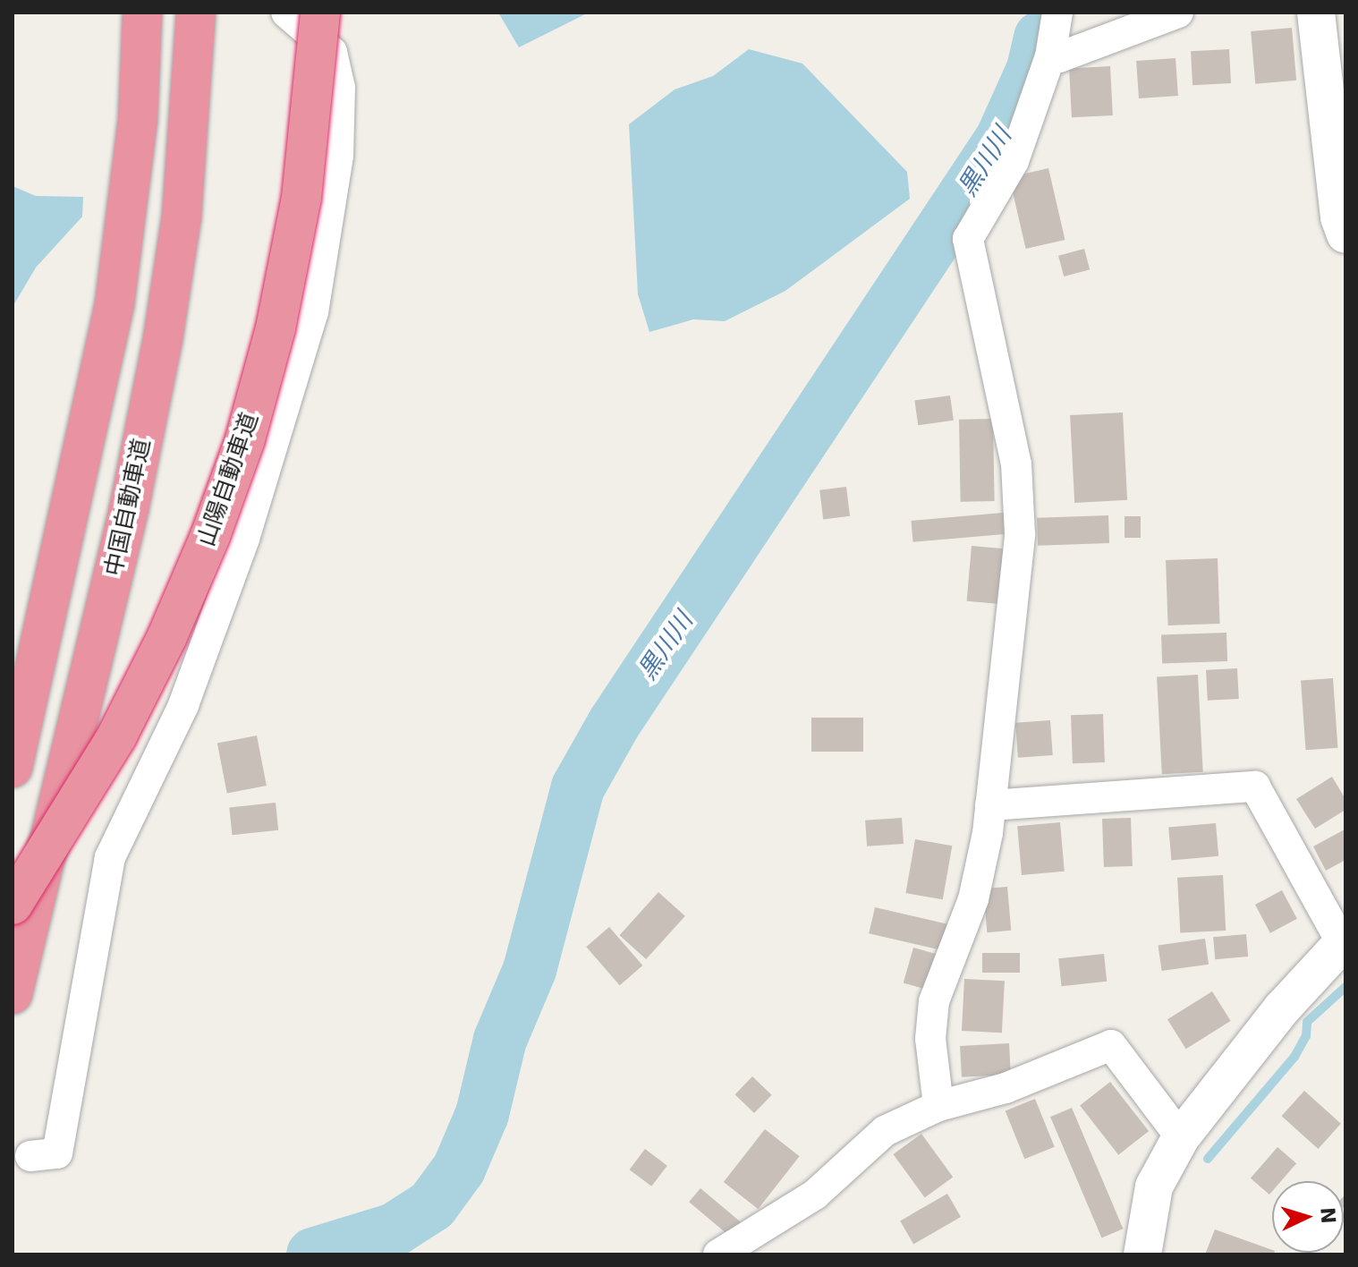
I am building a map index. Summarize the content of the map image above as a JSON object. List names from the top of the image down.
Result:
{
  "streets": {
    "highway": ["山陽自動車道", "中国自動車道"]
  },
  "water": ["黒川川"],
  "north": "right"
}
